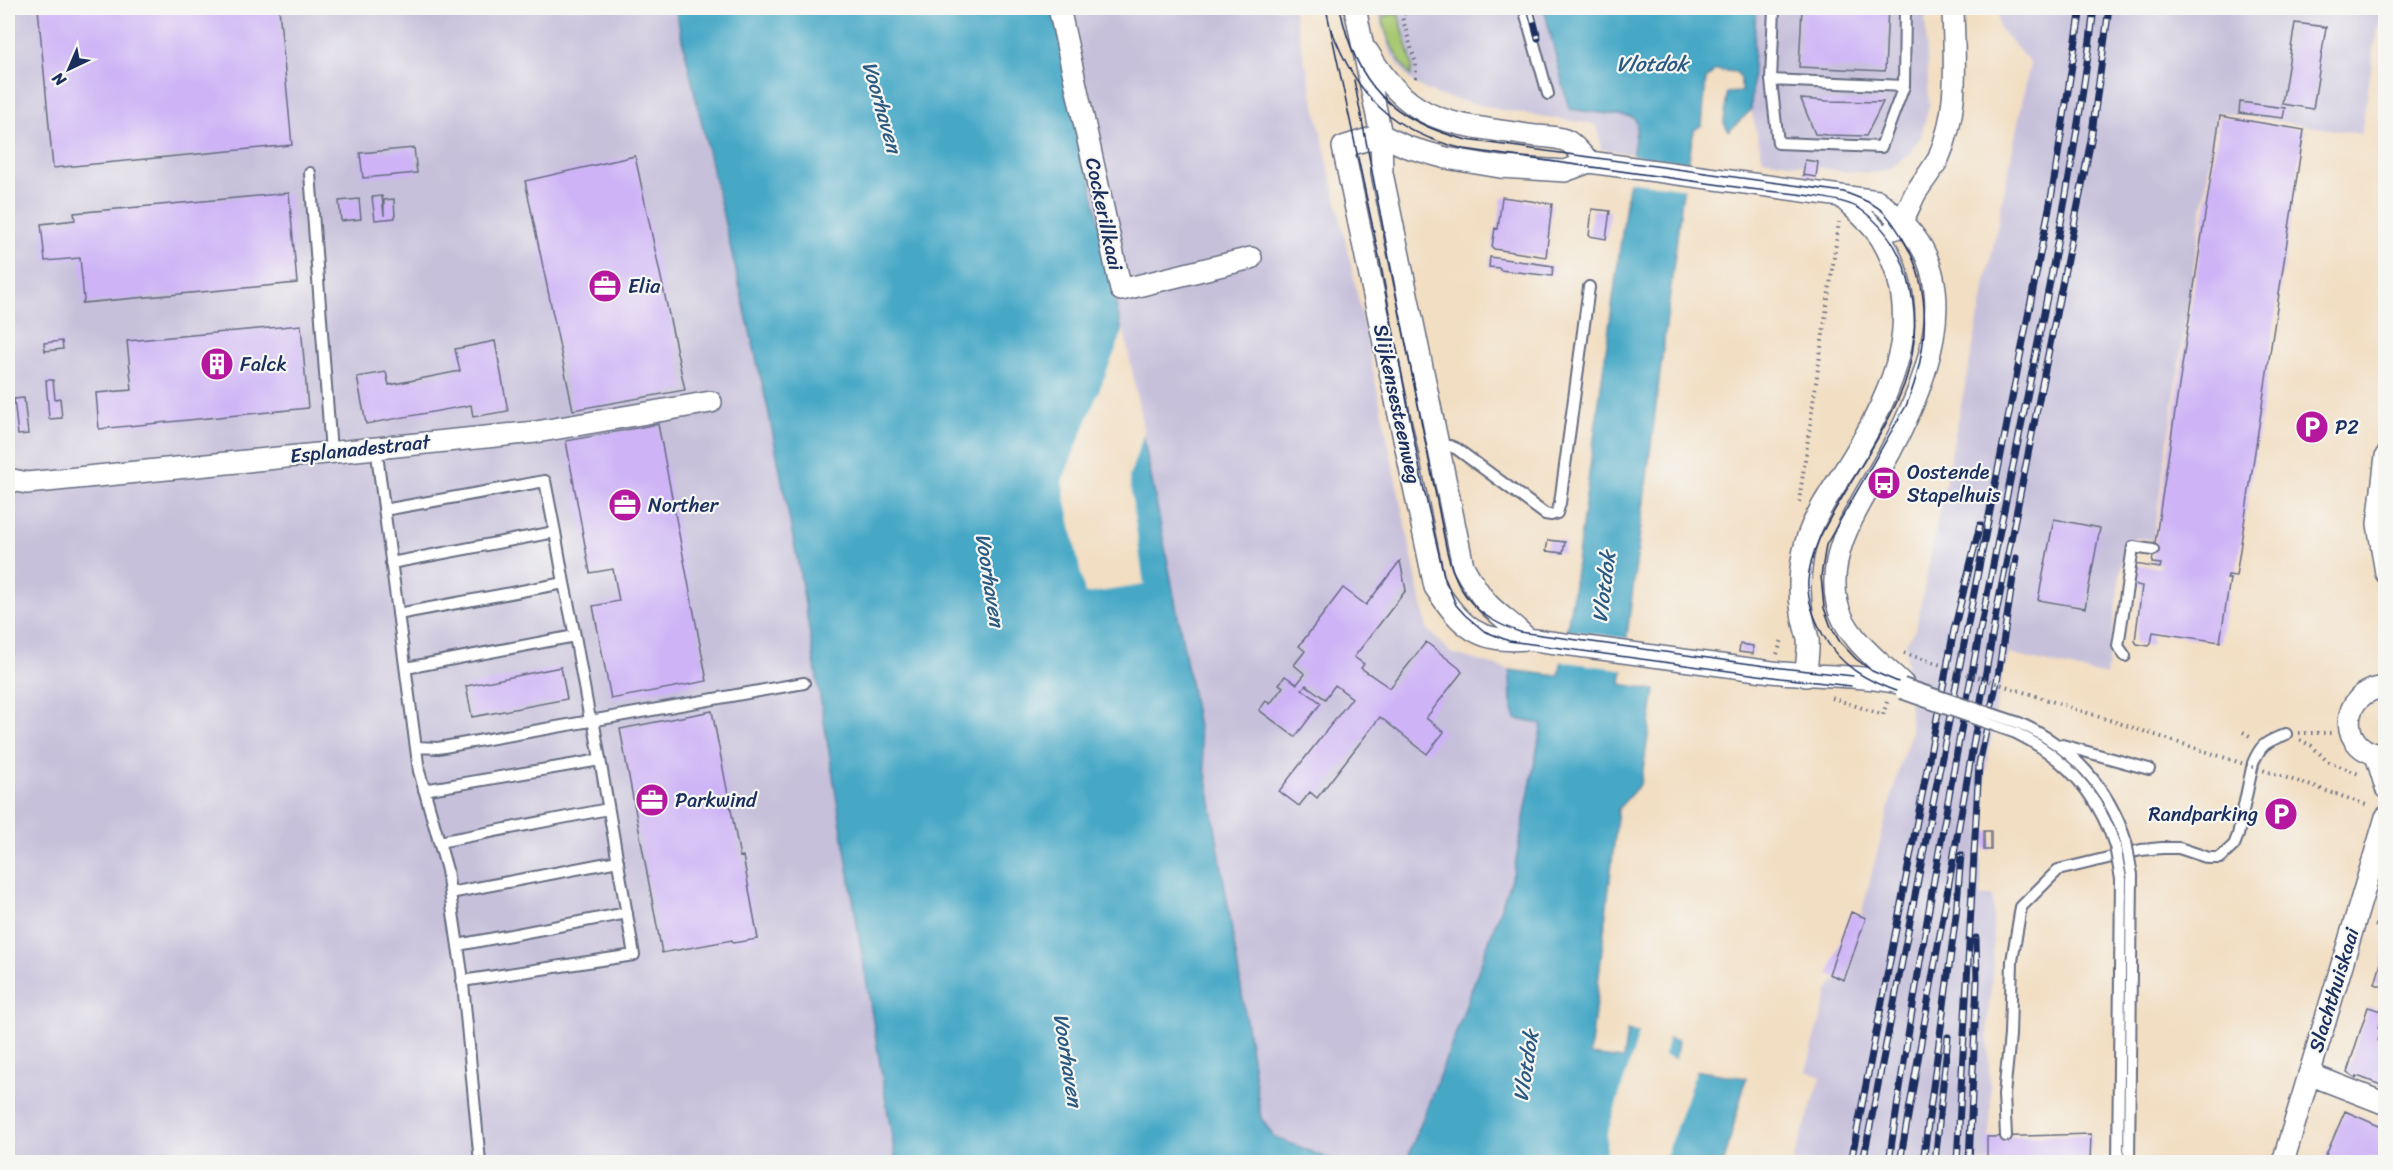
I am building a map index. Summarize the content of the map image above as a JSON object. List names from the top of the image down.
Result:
{
  "streets": {
    "street": [
      "Cockerillkaai",
      "Slijkensesteenweg",
      "Esplanadestraat",
      "Slachthuiskaai"
    ]
  },
  "water": ["Vlotdok", "Voorhaven"],
  "places": {
    "office": ["Elia", "Norther", "Parkwind"],
    "building": ["Falck"],
    "parking": ["P2", "Randparking"],
    "bus stop": ["Oostende Stapelhuis"]
  },
  "north": "bottom left"
}
